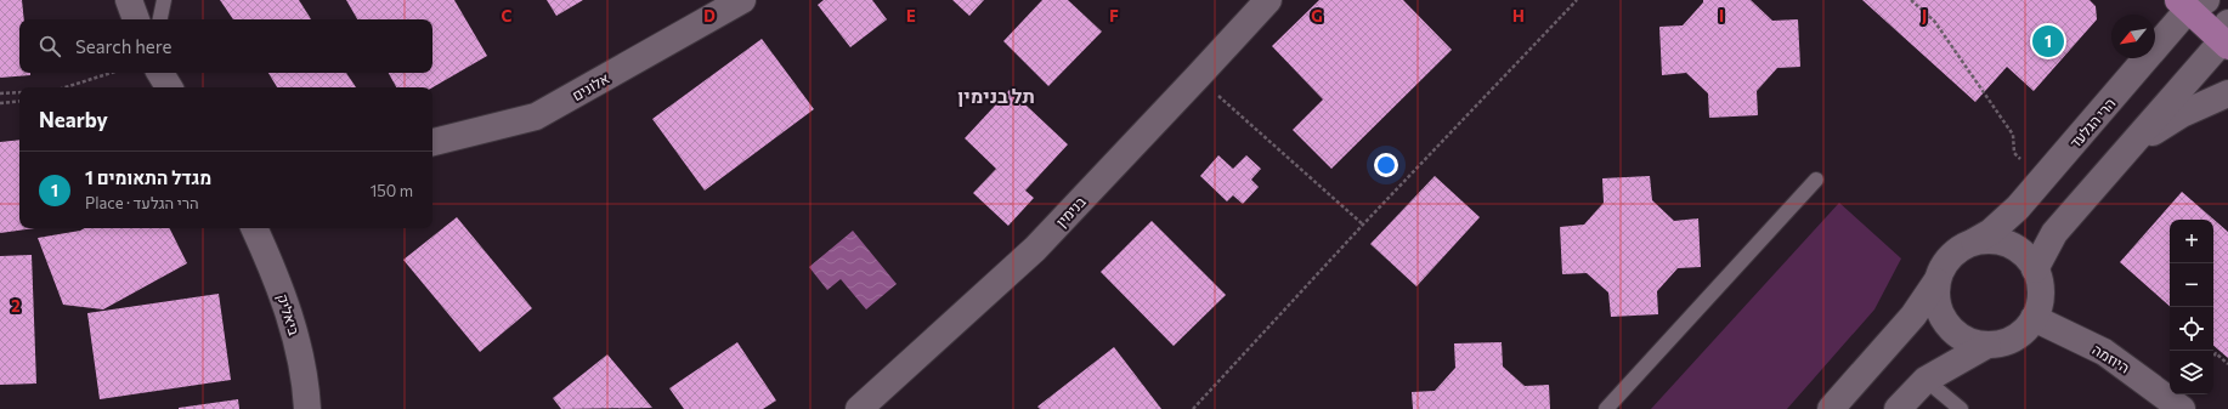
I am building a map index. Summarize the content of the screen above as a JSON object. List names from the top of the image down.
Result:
{
  "streets": {
    "street": [
      "אלונים",
      "הרי הגלעד",
      "בנימין",
      "ביאליק",
      "היוזמה"
    ]
  },
  "crossings": [
    ["הרי הגלעד", "היוזמה"]
  ],
  "districts": ["תל בנימין"],
  "north": "bottom left",
  "page": {
    "search": "Search here",
    "pins": "1",
    "heading": "Nearby",
    "list": [
      {
        "mark": "1",
        "name": "מגדל התאומים 1",
        "note": "Place · הרי הגלעד",
        "value": "150 m"
      }
    ],
    "map_buttons": ["+", "−"]
  },
  "grid": {
    "columns": [
      "C",
      "D",
      "E",
      "F",
      "G",
      "H",
      "I",
      "J"
    ],
    "rows": ["2"]
  }
}
